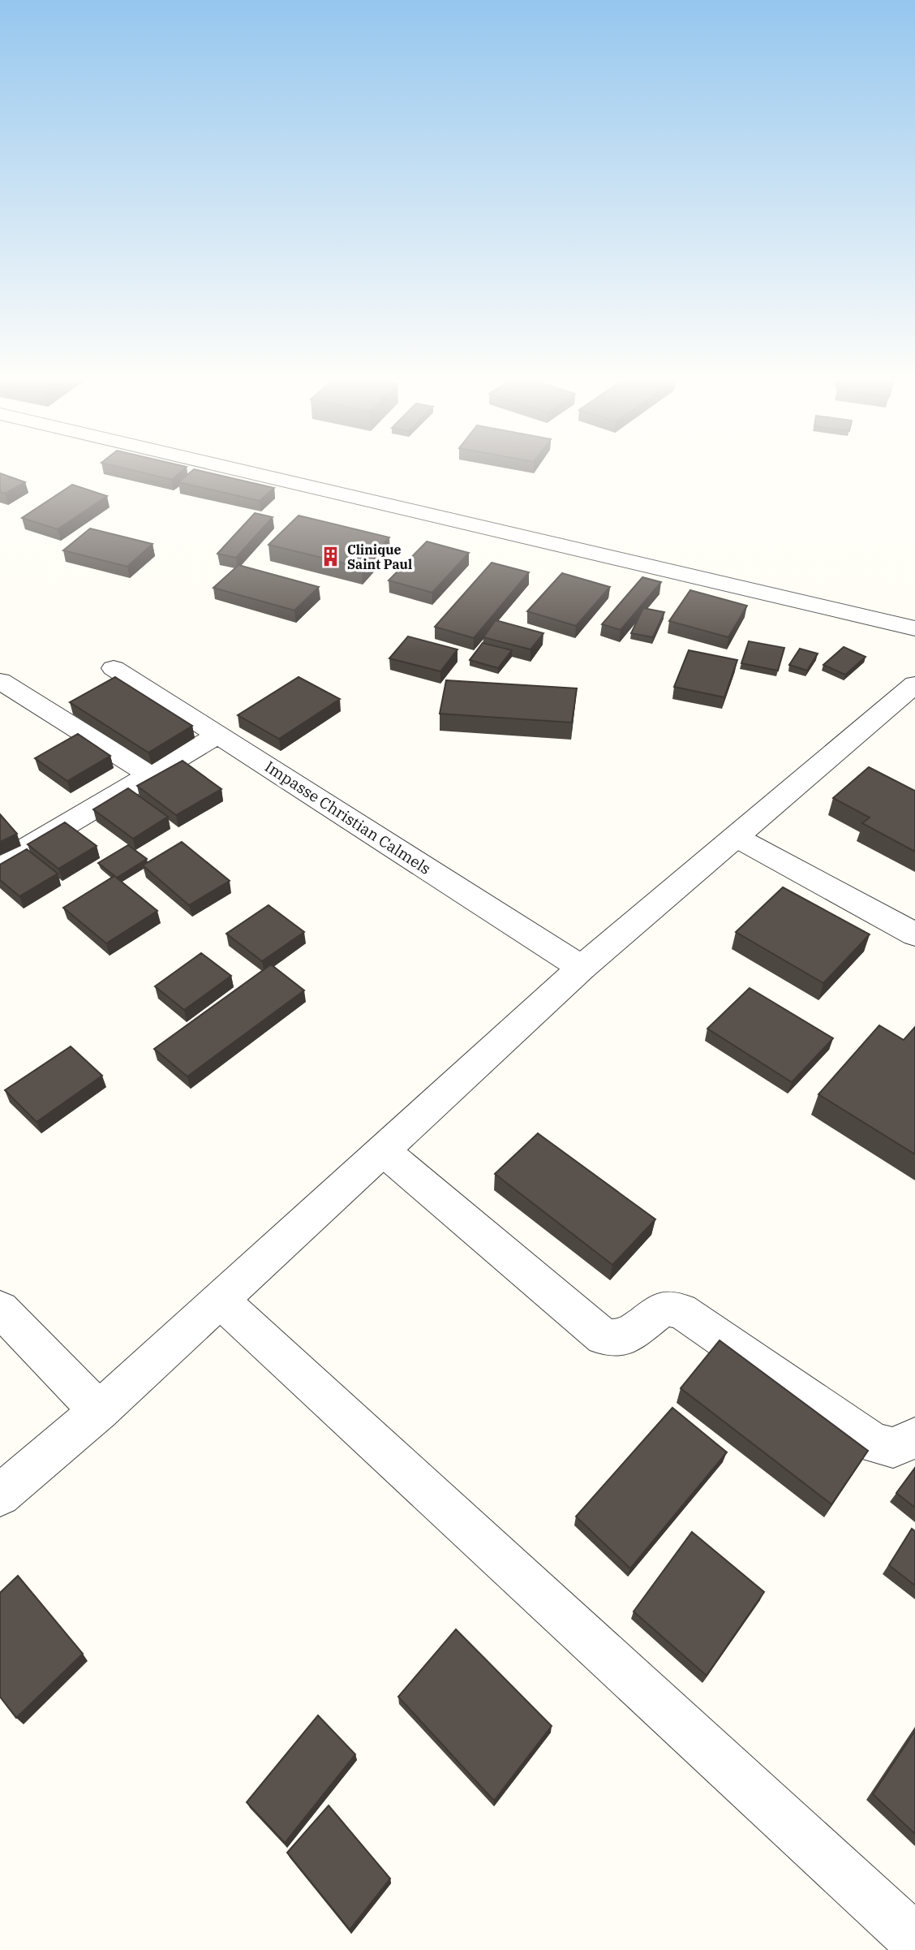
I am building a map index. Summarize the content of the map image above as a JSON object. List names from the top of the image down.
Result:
{
  "streets": {
    "street": ["Impasse Christian Calmels"]
  },
  "places": {
    "building": ["Clinique Saint Paul"]
  }
}
